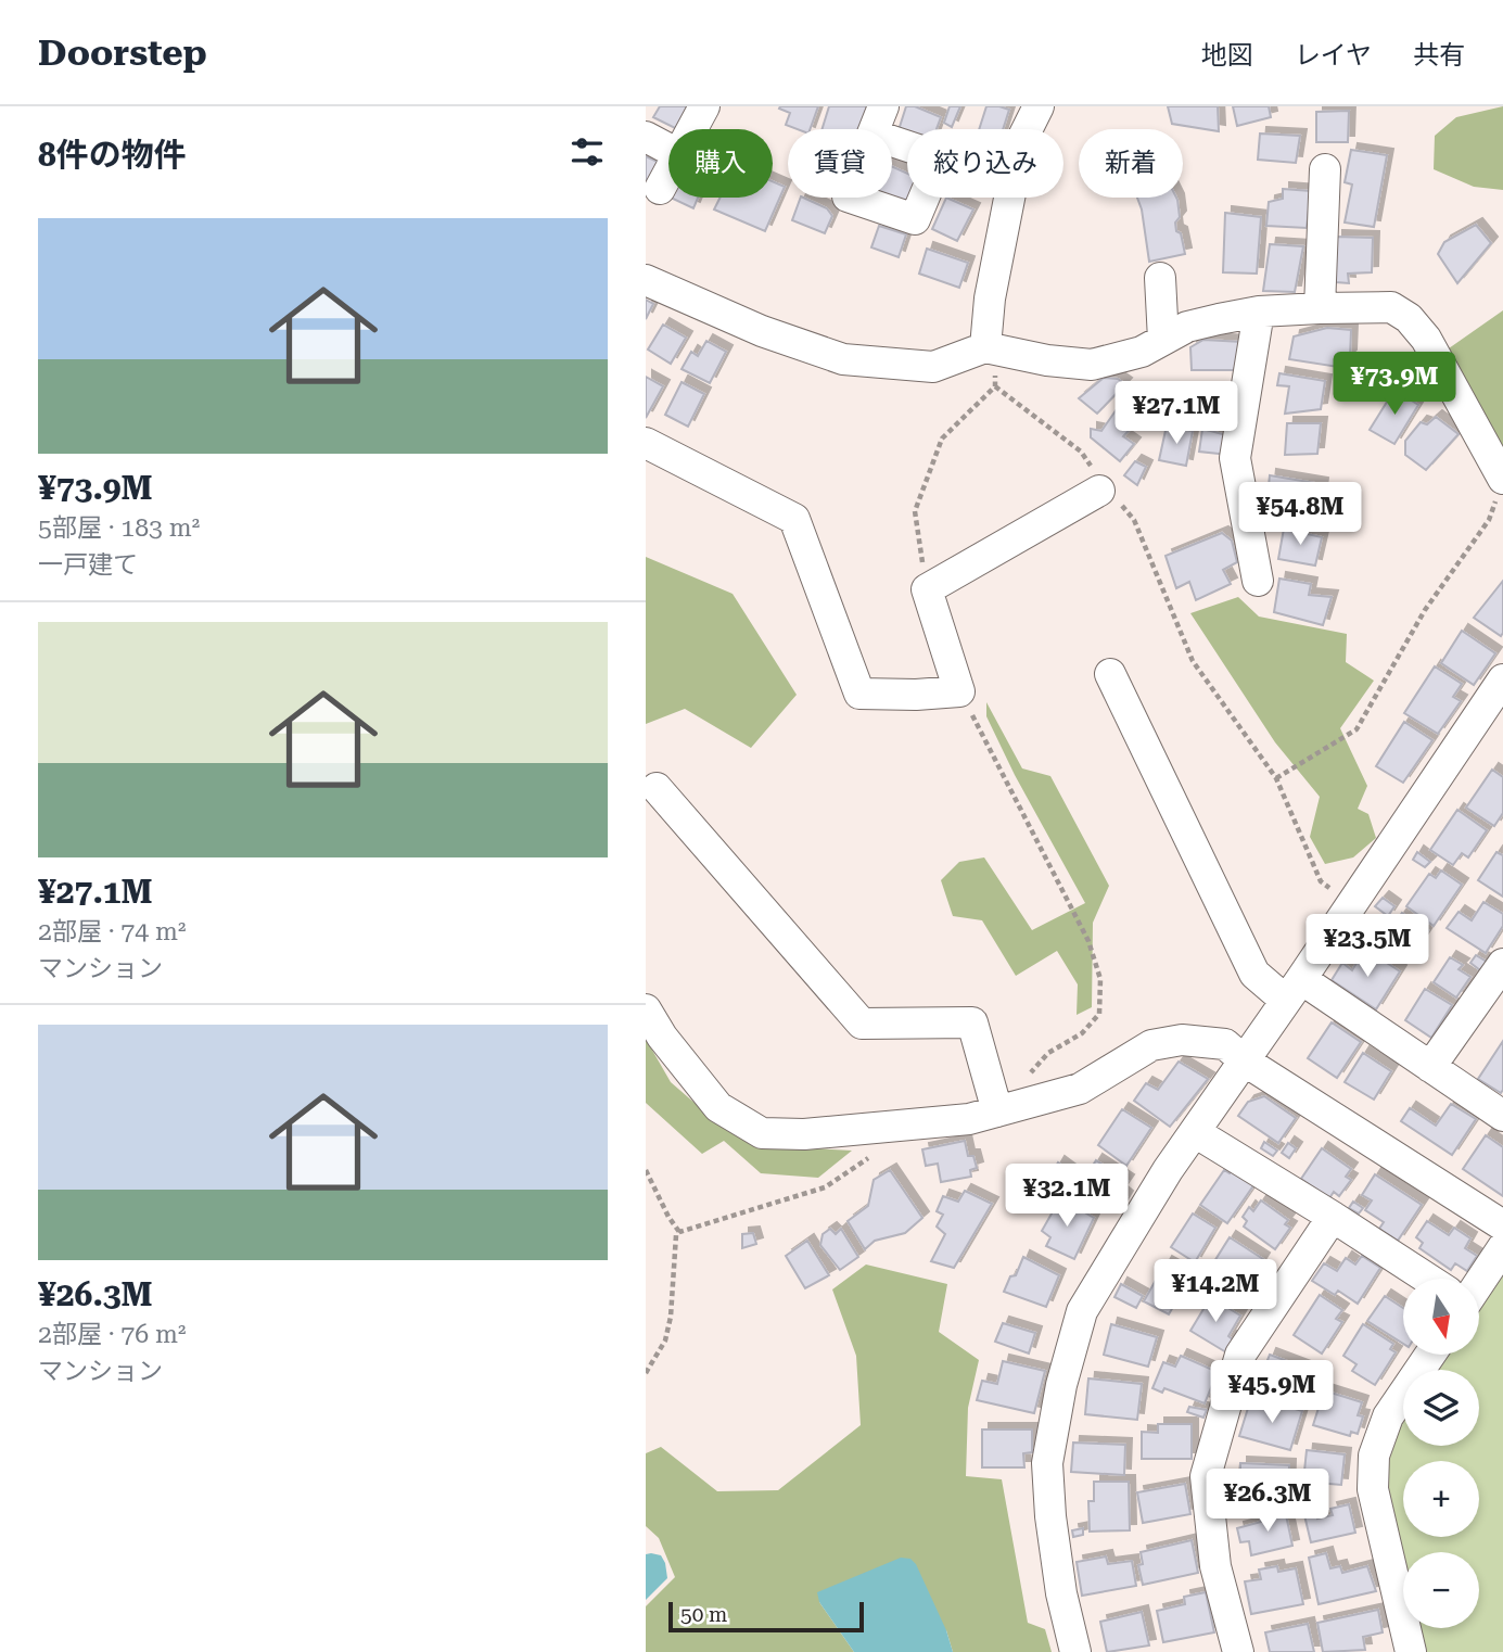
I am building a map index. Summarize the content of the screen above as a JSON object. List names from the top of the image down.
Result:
{
  "scale_bar": "50 m",
  "north": "bottom",
  "page": {
    "header": "Doorstep",
    "nav": ["地図", "レイヤ", "共有"],
    "heading": "8件の物件",
    "chip": [
      "購入",
      "賃貸",
      "絞り込み",
      "新着"
    ],
    "list": [
      {
        "name": "¥73.9M",
        "note": "5部屋 · 183 m² · 一戸建て"
      },
      {
        "name": "¥27.1M",
        "note": "2部屋 · 74 m² · マンション"
      },
      {
        "name": "¥26.3M",
        "note": "2部屋 · 76 m² · マンション"
      }
    ],
    "price": [
      "¥73.9M",
      "¥27.1M",
      "¥54.8M",
      "¥23.5M",
      "¥32.1M",
      "¥14.2M",
      "¥45.9M",
      "¥26.3M"
    ],
    "map_buttons": ["+", "−"],
    "scale": "50 m"
  }
}
